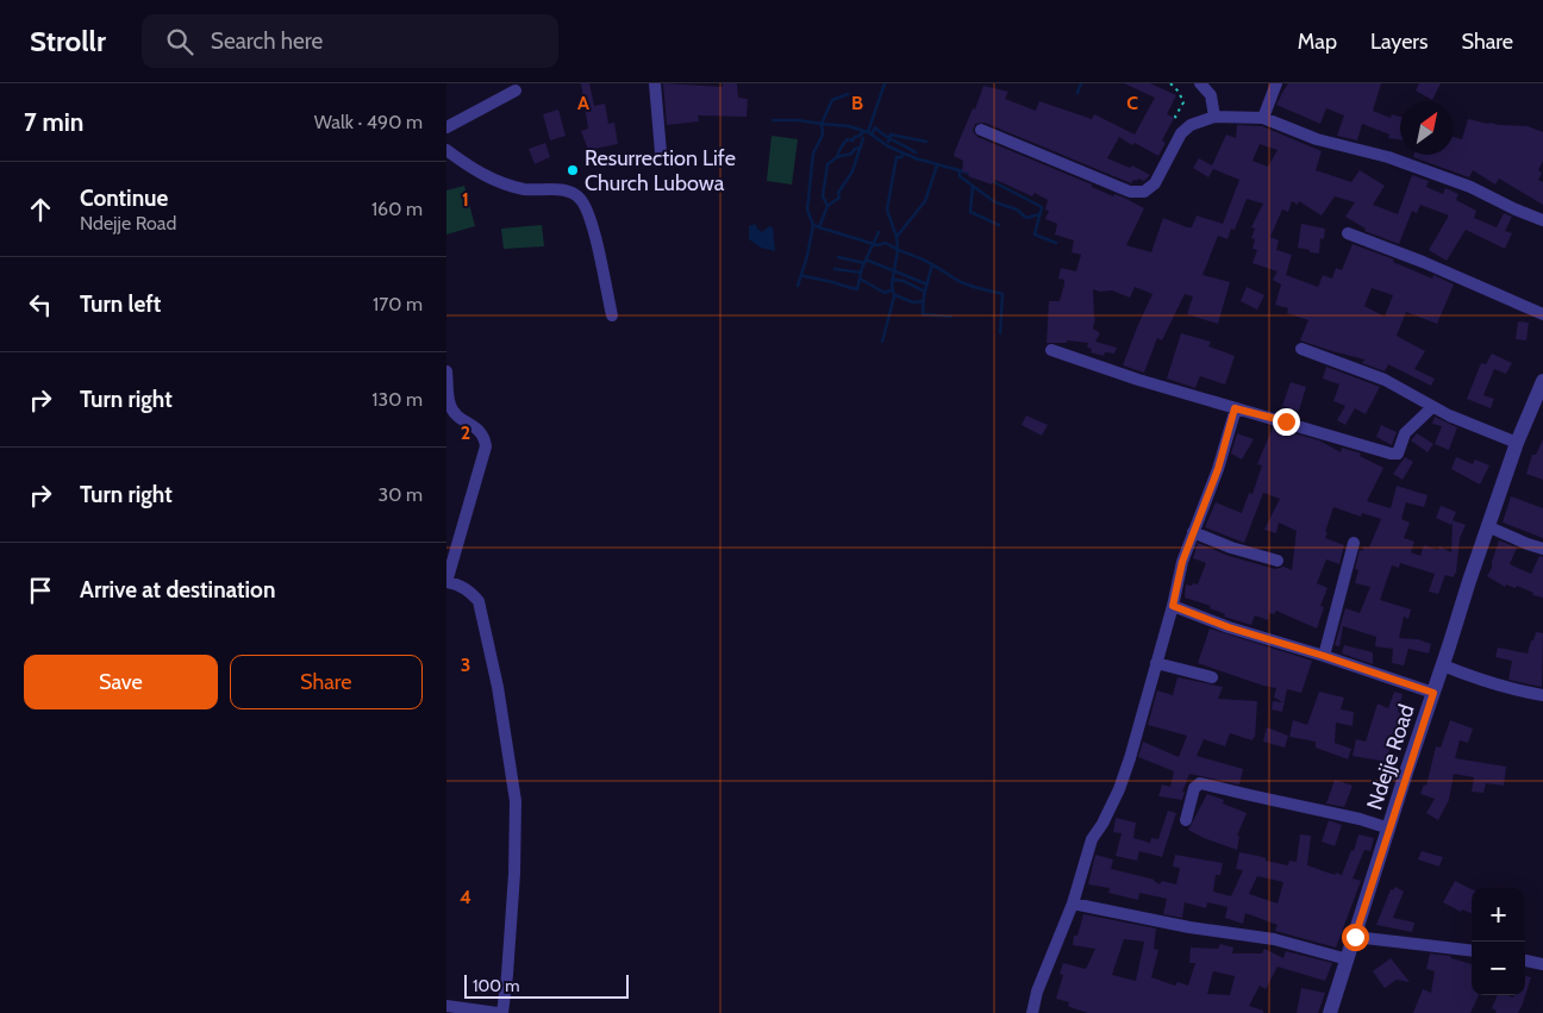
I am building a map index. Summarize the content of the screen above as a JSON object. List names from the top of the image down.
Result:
{
  "streets": {
    "street": ["Ndejje Road"]
  },
  "places": ["Resurrection Life Church Lubowa"],
  "scale_bar": "100 m",
  "north": "top right",
  "page": {
    "header": "Strollr",
    "search": "Search here",
    "nav": ["Map", "Layers", "Share"],
    "heading": ["7 min", "Walk · 490 m"],
    "list": [
      ["Continue", "Ndejje Road", "160 m"],
      ["Turn left", "170 m"],
      ["Turn right", "130 m"],
      ["Turn right", "30 m"],
      "Arrive at destination"
    ],
    "buttons": ["Save", "Share"],
    "map_buttons": ["+", "−"],
    "scale": "100 m"
  },
  "grid": {
    "columns": ["A", "B", "C"],
    "rows": [
      "1",
      "2",
      "3",
      "4"
    ]
  }
}
